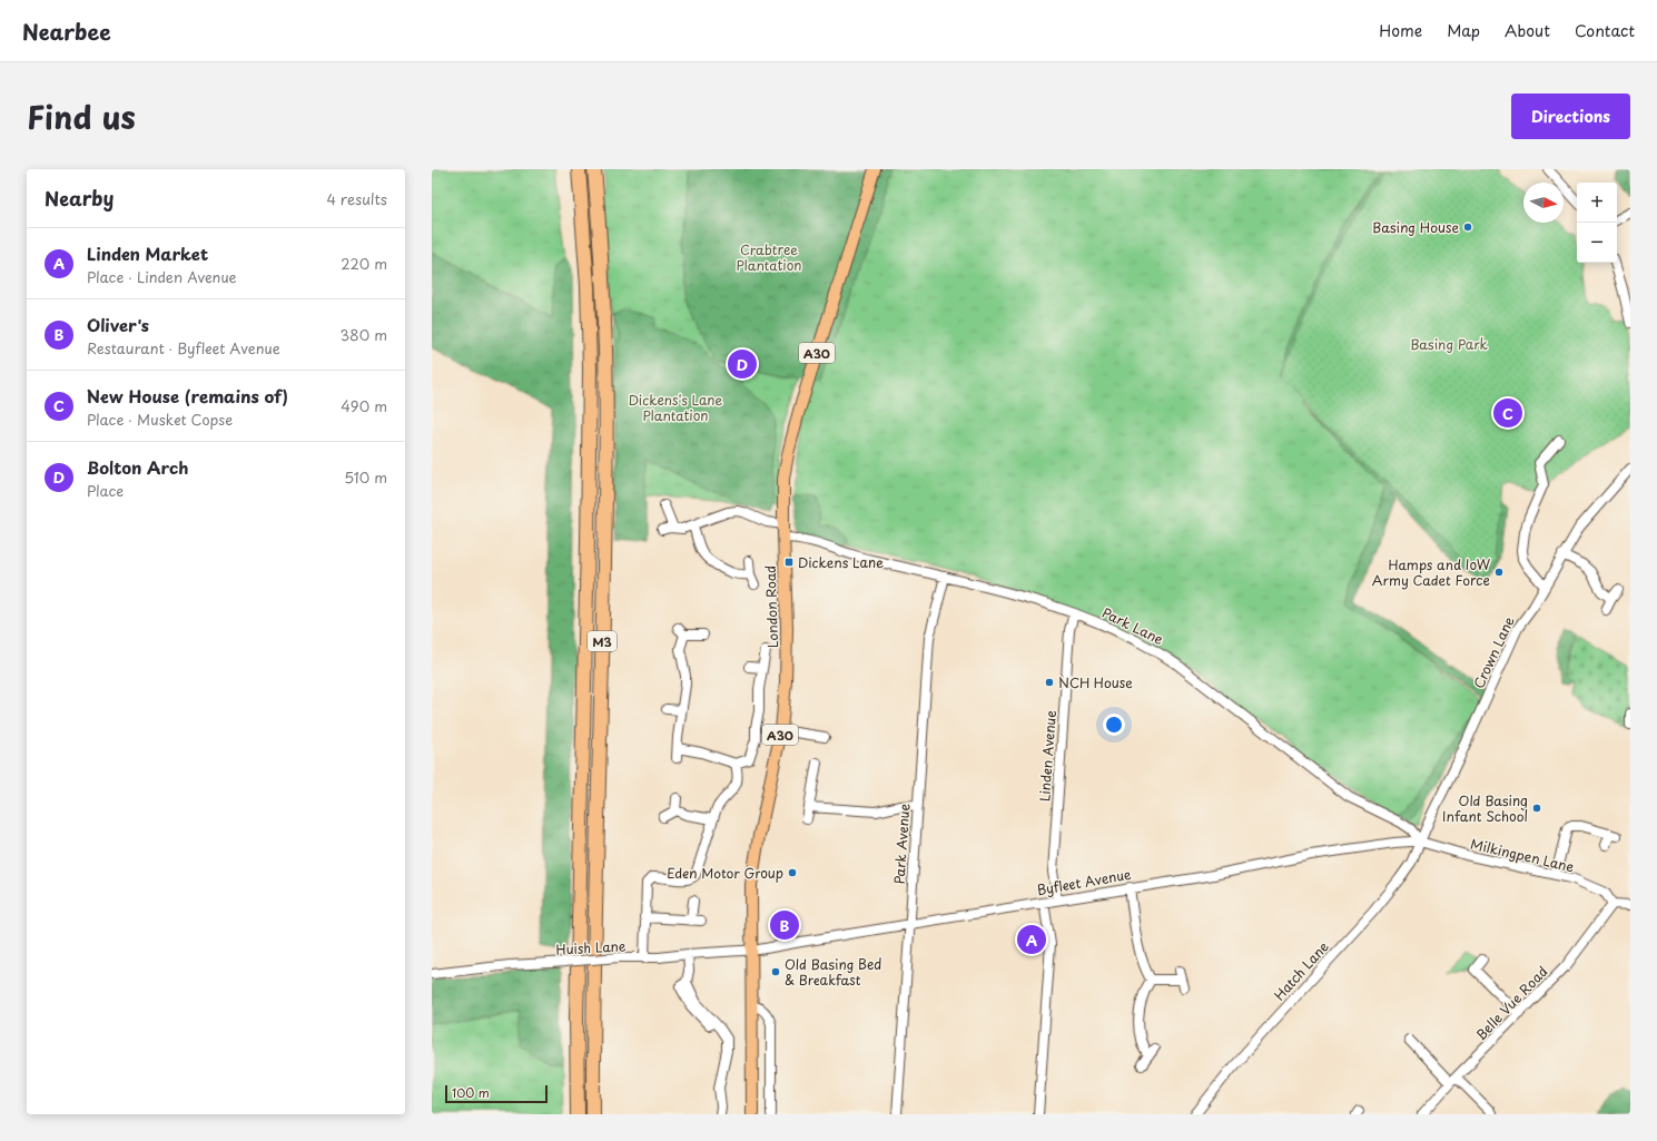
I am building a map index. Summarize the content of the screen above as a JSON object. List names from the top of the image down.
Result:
{
  "streets": {
    "highway": ["M3"],
    "main road": ["A30", "London Road"],
    "street": [
      "Park Lane",
      "Crown Lane",
      "Linden Avenue",
      "Park Avenue",
      "Milkingpen Lane",
      "Byfleet Avenue",
      "Huish Lane",
      "Hatch Lane",
      "Belle Vue Road"
    ]
  },
  "crossings": [
    ["London Road", "Park Lane"],
    ["London Road", "Byfleet Avenue"],
    ["London Road", "Huish Lane"],
    ["Park Lane", "Crown Lane"],
    ["Park Lane", "Linden Avenue"],
    ["Park Lane", "Park Avenue"],
    ["Park Lane", "Milkingpen Lane"],
    ["Park Lane", "Byfleet Avenue"],
    ["Park Lane", "Hatch Lane"],
    ["Crown Lane", "Milkingpen Lane"],
    ["Crown Lane", "Byfleet Avenue"],
    ["Crown Lane", "Hatch Lane"],
    ["Linden Avenue", "Byfleet Avenue"],
    ["Park Avenue", "Byfleet Avenue"],
    ["Milkingpen Lane", "Byfleet Avenue"],
    ["Milkingpen Lane", "Hatch Lane"],
    ["Milkingpen Lane", "Belle Vue Road"],
    ["Byfleet Avenue", "Huish Lane"],
    ["Byfleet Avenue", "Hatch Lane"]
  ],
  "parks": ["Crabtree Plantation", "Basing Park", "Dickens's Lane Plantation"],
  "places": {
    "other": [
      "Basing House",
      "Hamps and IoW Army Cadet Force",
      "NCH House",
      "Old Basing Infant School",
      "Eden Motor Group",
      "Old Basing Bed & Breakfast"
    ],
    "transit": ["Dickens Lane"]
  },
  "scale_bar": "100 m",
  "north": "right",
  "page": {
    "header": "Nearbee",
    "nav": [
      "Home",
      "Map",
      "About",
      "Contact"
    ],
    "title": "Find us",
    "buttons": "Directions",
    "heading": ["Nearby", "4 results"],
    "map_buttons": ["+", "−"],
    "list": [
      {
        "mark": "A",
        "name": "Linden Market",
        "note": "Place · Linden Avenue",
        "value": "220 m"
      },
      {
        "mark": "B",
        "name": "Oliver's",
        "note": "Restaurant · Byfleet Avenue",
        "value": "380 m"
      },
      {
        "mark": "C",
        "name": "New House (remains of)",
        "note": "Place · Musket Copse",
        "value": "490 m"
      },
      {
        "mark": "D",
        "name": "Bolton Arch",
        "note": "Place",
        "value": "510 m"
      }
    ],
    "pins": [
      "D",
      "C",
      "B",
      "A"
    ],
    "scale": "100 m"
  }
}
